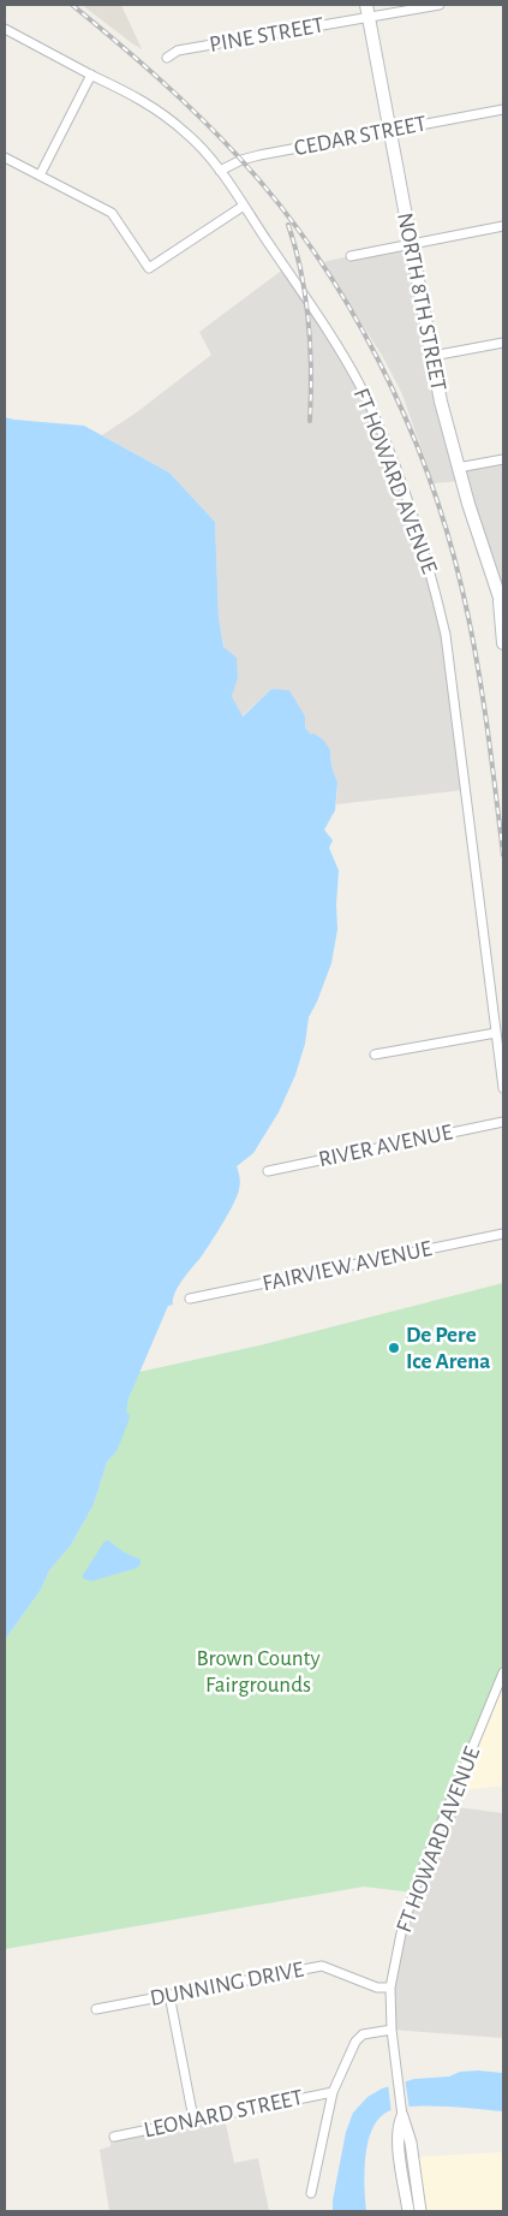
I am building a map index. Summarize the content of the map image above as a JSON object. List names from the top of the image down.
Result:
{
  "streets": {
    "main road": ["NORTH 8TH STREET"],
    "street": [
      "PINE STREET",
      "CEDAR STREET",
      "FT HOWARD AVENUE",
      "RIVER AVENUE",
      "FAIRVIEW AVENUE",
      "DUNNING DRIVE",
      "LEONARD STREET"
    ]
  },
  "crossings": [
    ["PINE STREET", "NORTH 8TH STREET"],
    ["CEDAR STREET", "NORTH 8TH STREET"],
    ["CEDAR STREET", "FT HOWARD AVENUE"],
    ["FT HOWARD AVENUE", "DUNNING DRIVE"]
  ],
  "parks": ["Brown County Fairgrounds"],
  "places": ["De Pere Ice Arena"]
}
